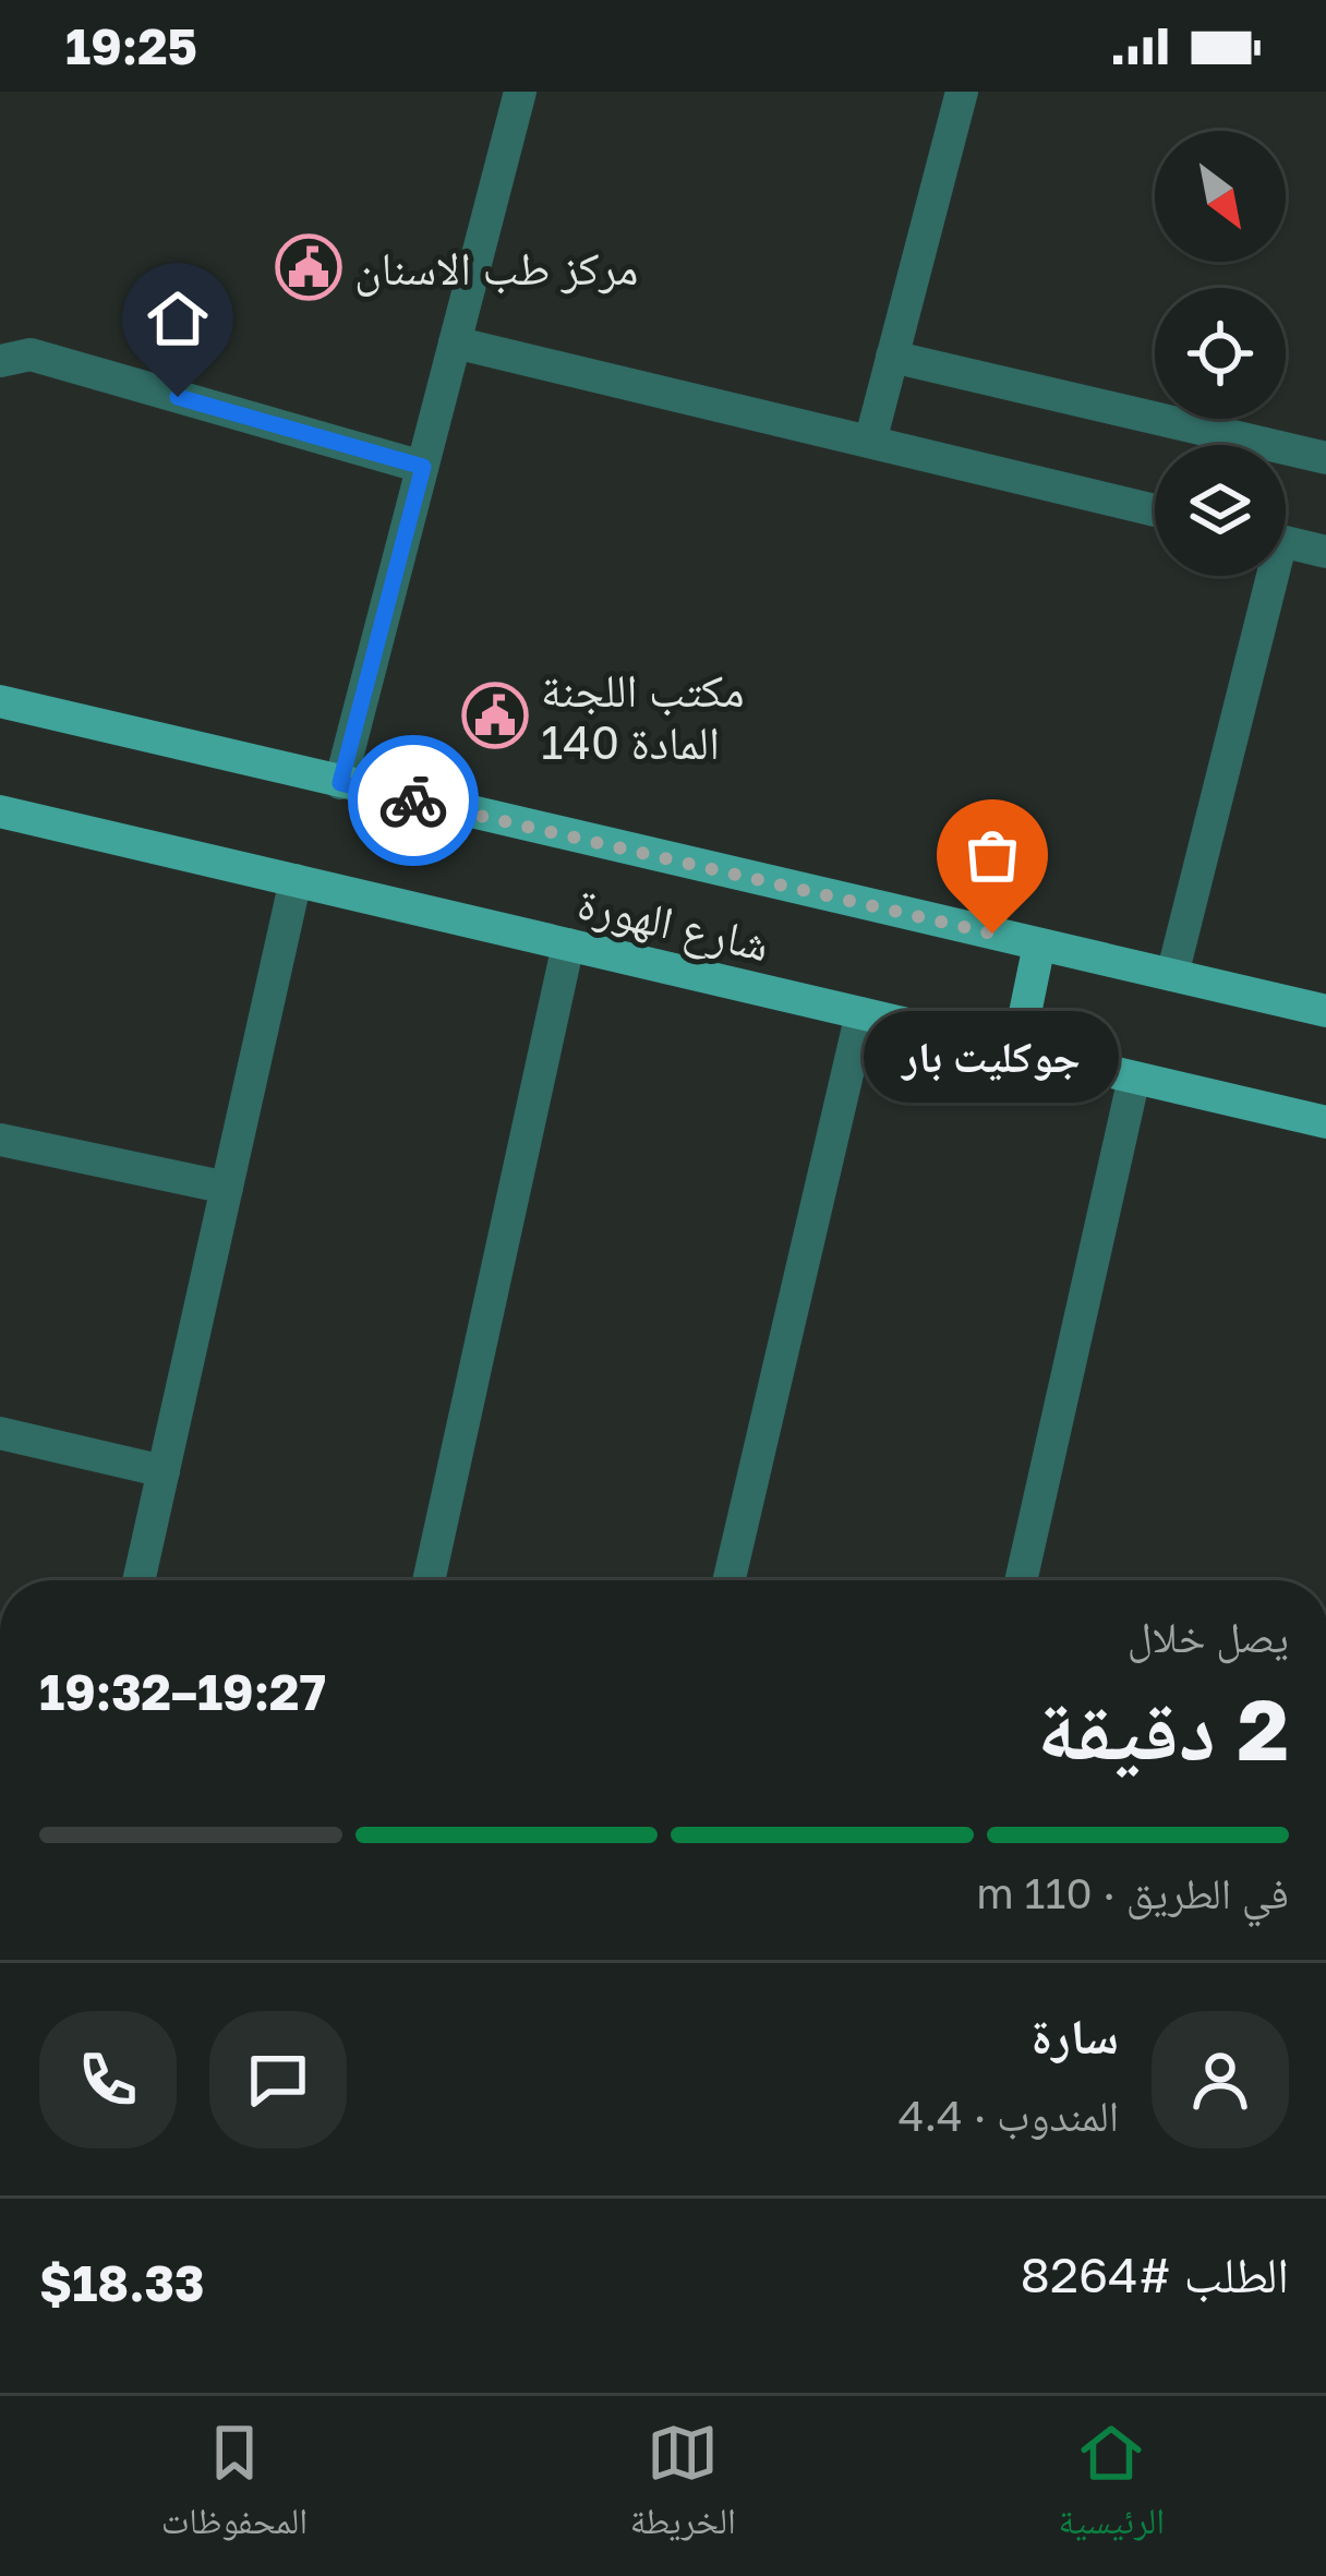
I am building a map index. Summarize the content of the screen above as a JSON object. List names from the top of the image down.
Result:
{
  "streets": {
    "main road": ["شارع الهورة"]
  },
  "places": {
    "public building": ["مركز طب الاسنان", "مكتب اللجنة المادة 140"],
    "other": ["جوكليت بار"]
  },
  "north": "bottom right",
  "page": {
    "status": "19:25",
    "bubble": "جوكليت بار",
    "heading": ["2 دقيقة", "يصل خلال", "19:27–19:32"],
    "panel": [
      "سارة",
      "المندوب · 4.4",
      "الطلب #8264",
      "$18.33"
    ],
    "bar": "في الطريق · 110 m",
    "tabs": ["الرئيسية", "الخريطة", "المحفوظات"]
  }
}
